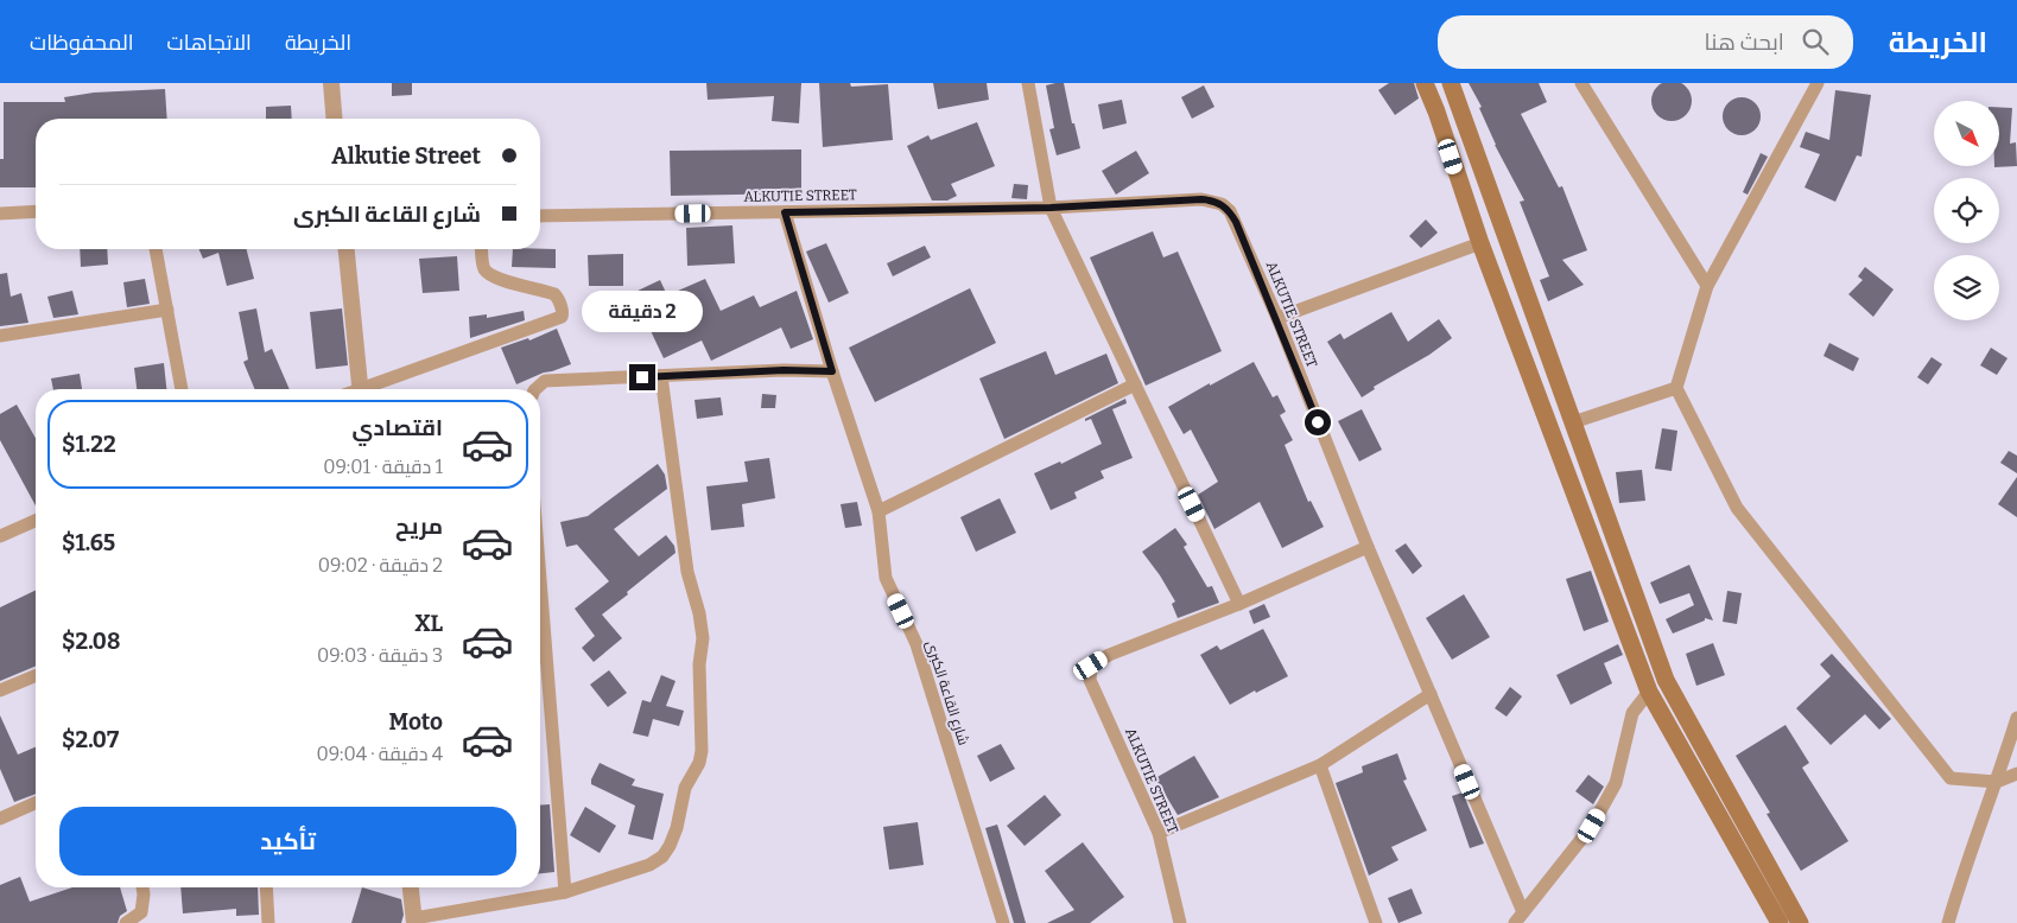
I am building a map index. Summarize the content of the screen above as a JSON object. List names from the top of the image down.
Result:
{
  "streets": {
    "street": ["ALKUTIE STREET", "شارع القاعة الكبرى"]
  },
  "crossings": [
    ["ALKUTIE STREET", "شارع القاعة الكبرى"]
  ],
  "north": "bottom right",
  "page": {
    "header": "الخريطة",
    "search": "ابحث هنا",
    "nav": ["الخريطة", "الاتجاهات", "المحفوظات"],
    "banner": ["Alkutie Street", "شارع القاعة الكبرى"],
    "bubble": "2 دقيقة",
    "list": [
      {
        "name": "اقتصادي",
        "note": "1 دقيقة · 09:01",
        "value": "$1.22"
      },
      {
        "name": "مريح",
        "note": "2 دقيقة · 09:02",
        "value": "$1.65"
      },
      {
        "name": "XL",
        "note": "3 دقيقة · 09:03",
        "value": "$2.08"
      },
      {
        "name": "Moto",
        "note": "4 دقيقة · 09:04",
        "value": "$2.07"
      }
    ],
    "buttons": "تأكيد"
  }
}
